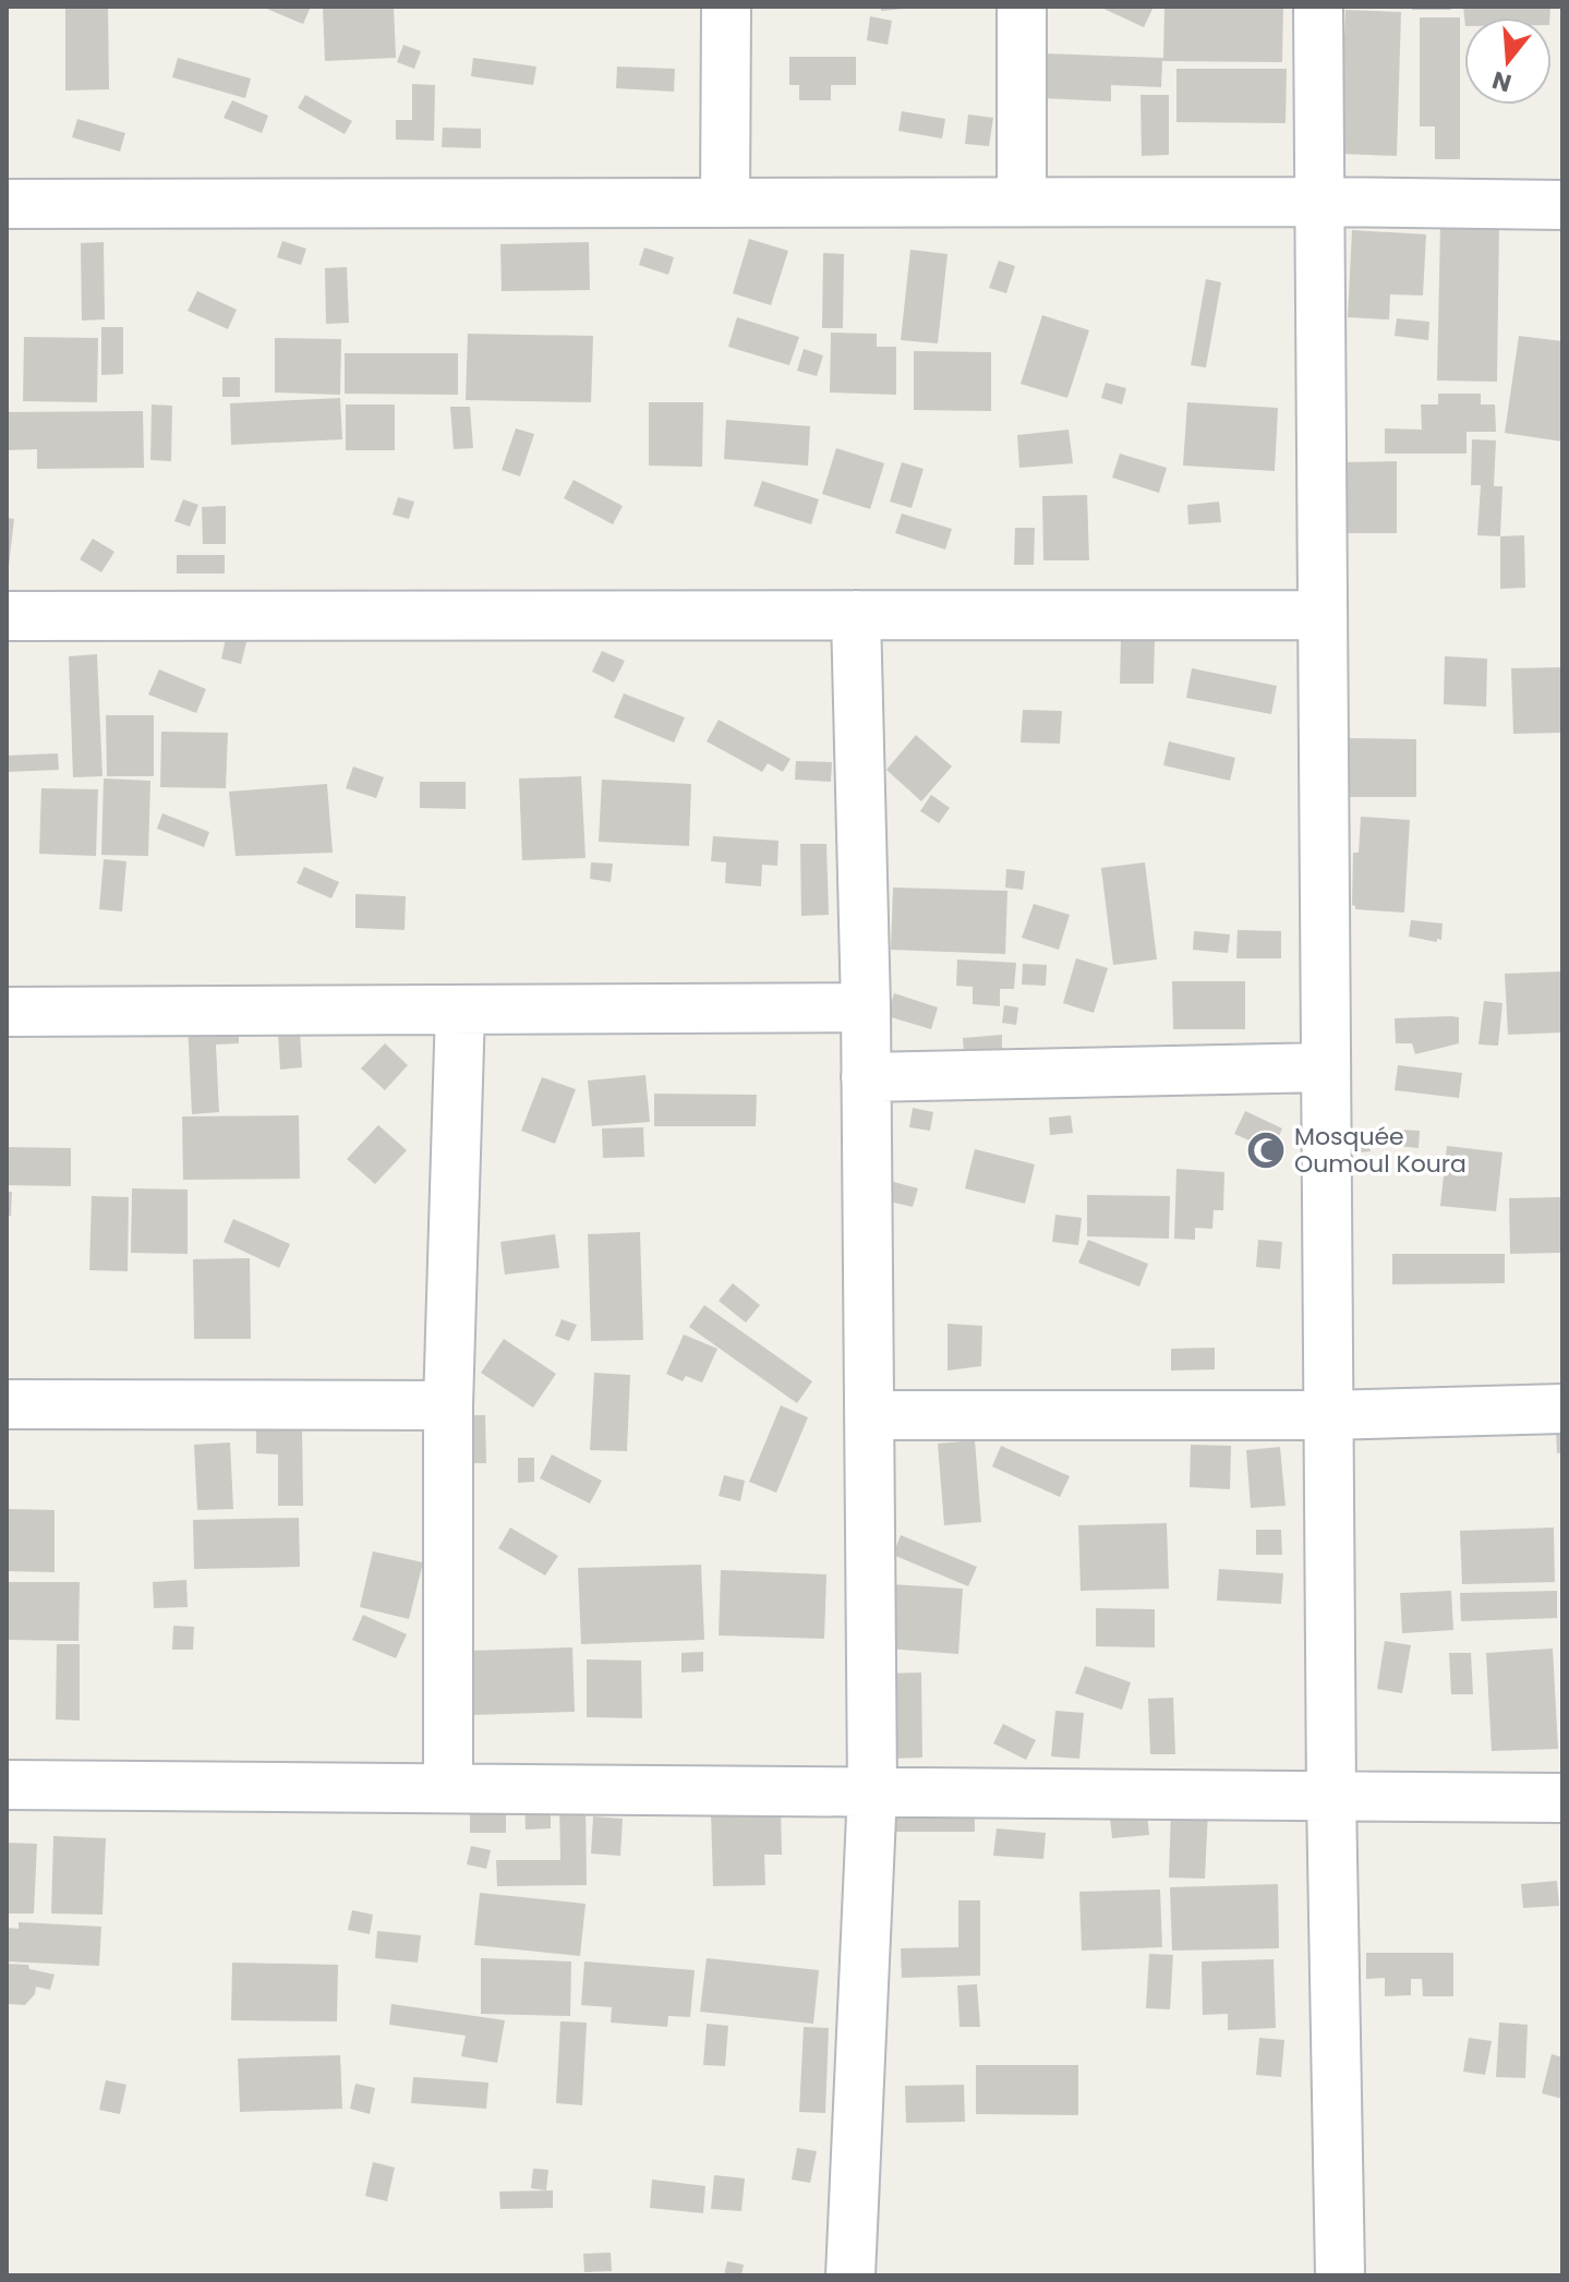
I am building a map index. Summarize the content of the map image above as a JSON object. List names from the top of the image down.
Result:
{
  "places": {
    "mosque": ["Mosquée Oumoul Koura"]
  },
  "north": "bottom"
}
